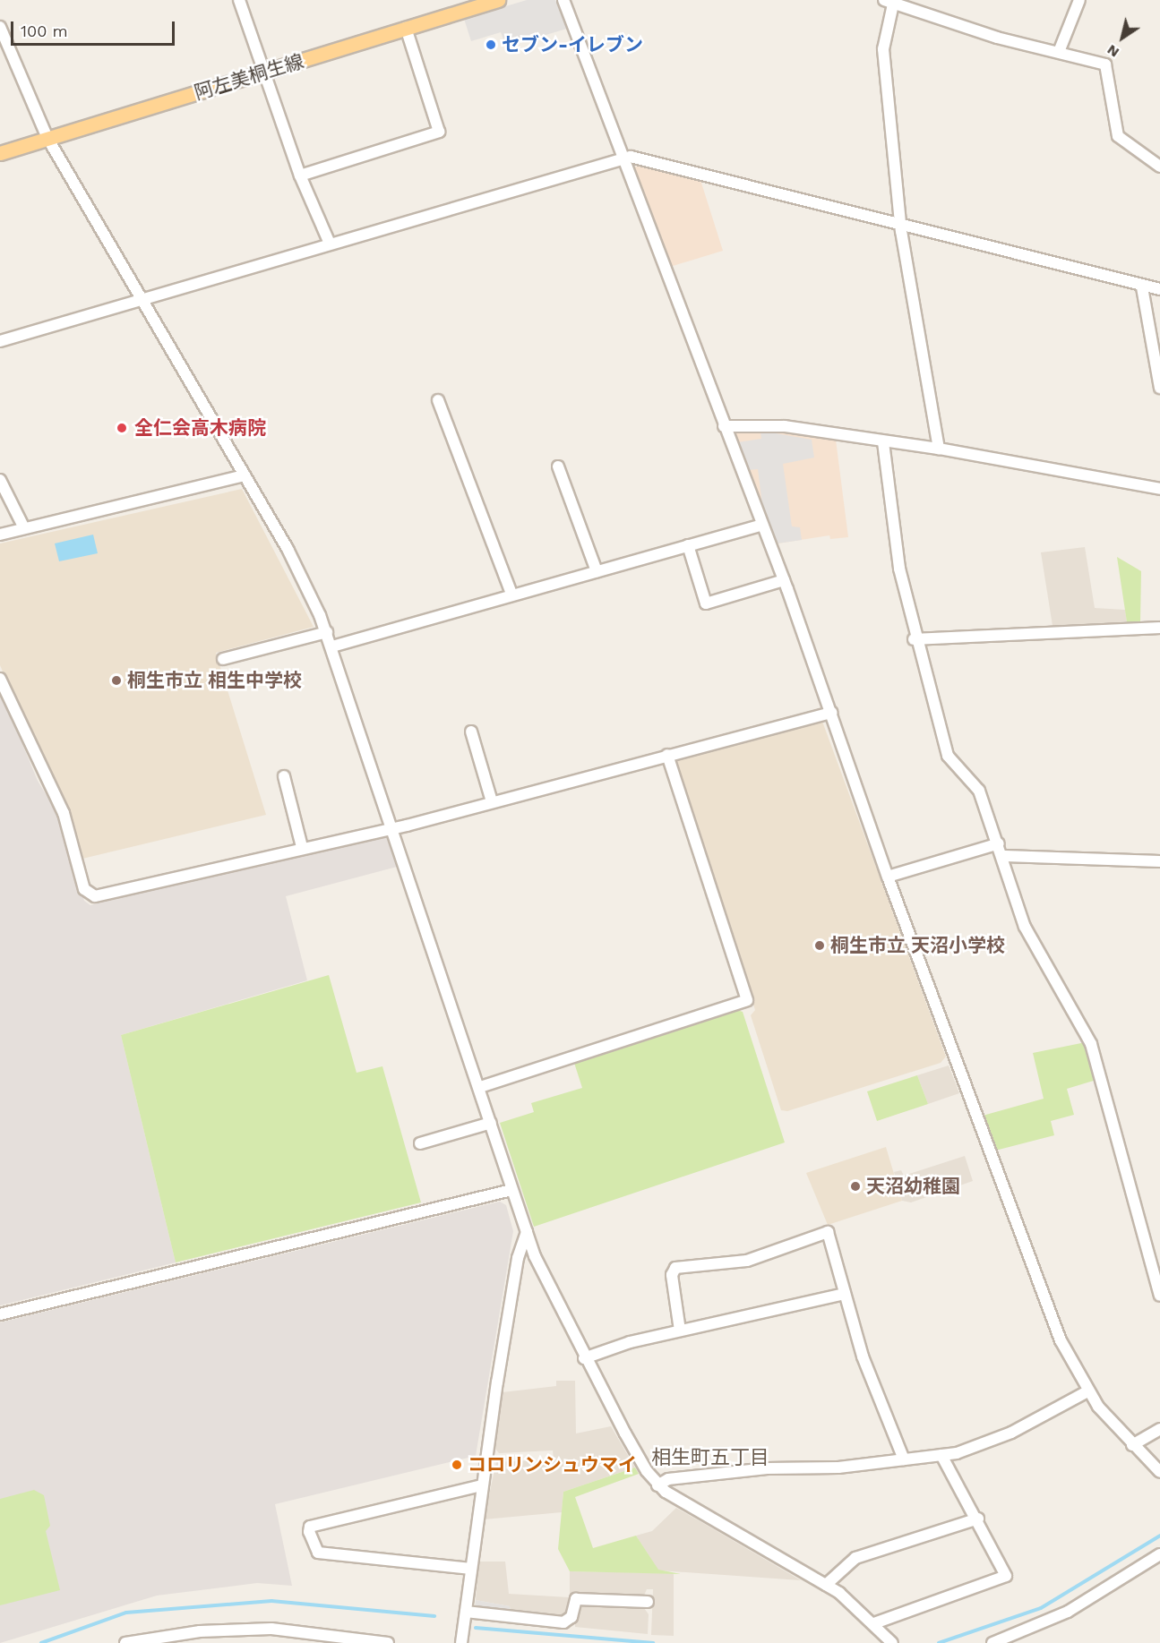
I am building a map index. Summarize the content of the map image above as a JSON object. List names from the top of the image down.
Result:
{
  "streets": {
    "main road": ["阿左美桐生線"]
  },
  "districts": ["相生町五丁目"],
  "places": [
    "セブン-イレブン",
    "全仁会高木病院",
    "桐生市立 相生中学校",
    "桐生市立 天沼小学校",
    "天沼幼稚園",
    "コロリンシュウマイ"
  ],
  "scale_bar": "100 m",
  "north": "bottom left"
}
